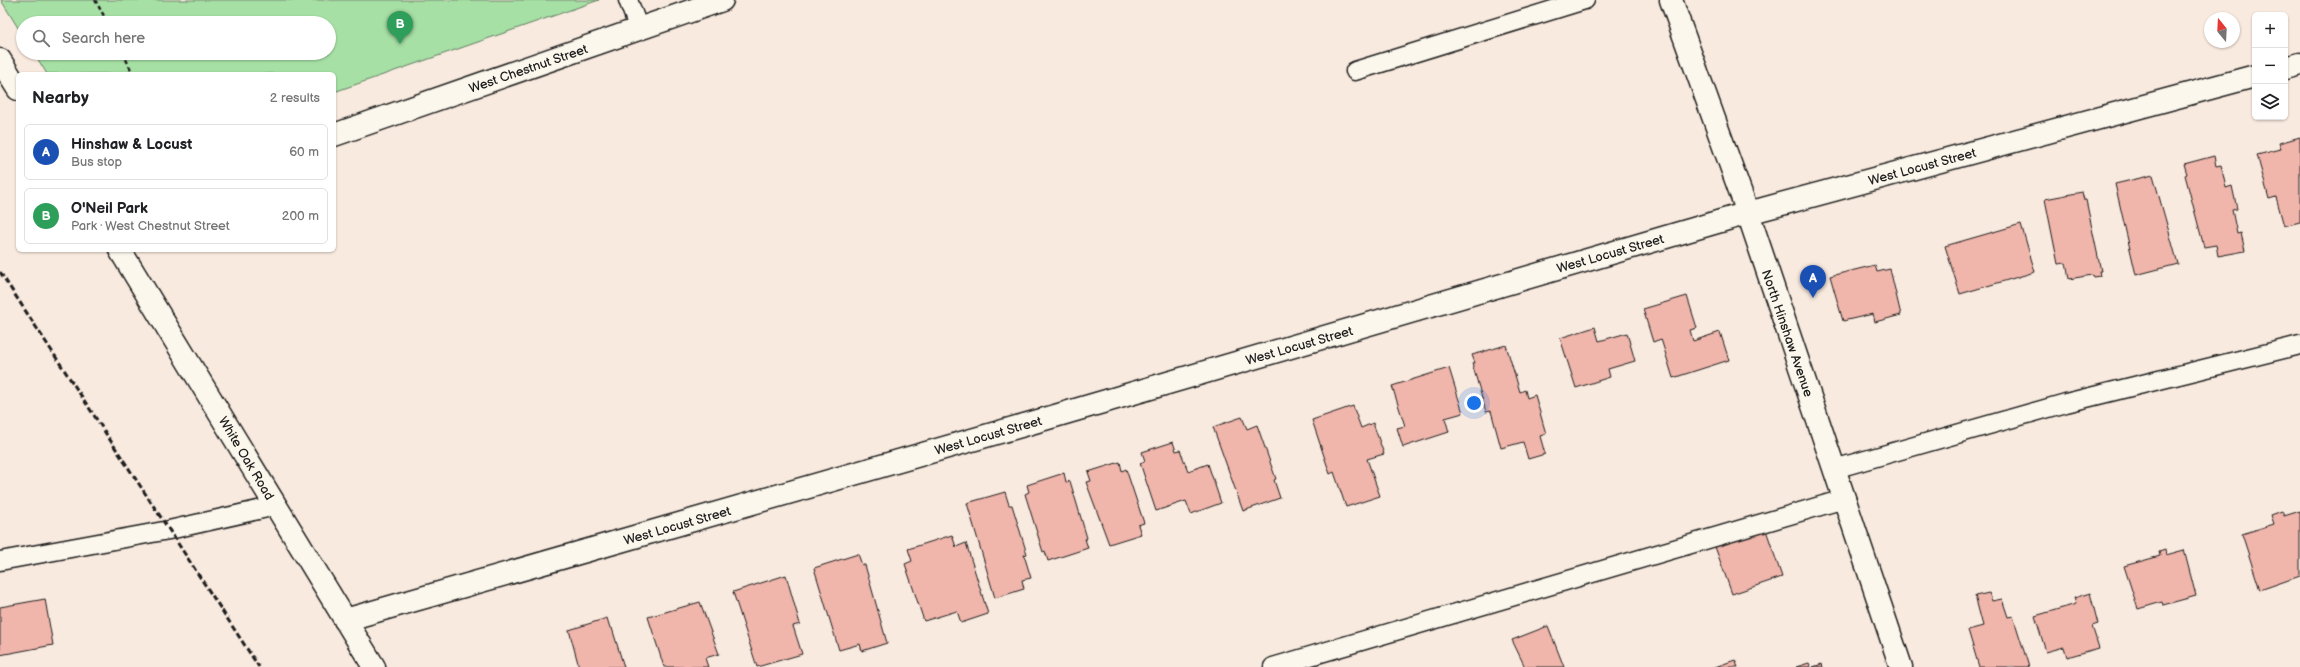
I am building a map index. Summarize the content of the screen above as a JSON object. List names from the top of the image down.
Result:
{
  "streets": {
    "street": [
      "West Chestnut Street",
      "West Locust Street",
      "North Hinshaw Avenue",
      "White Oak Road"
    ]
  },
  "crossings": [
    ["West Locust Street", "North Hinshaw Avenue"],
    ["West Locust Street", "White Oak Road"]
  ],
  "north": "top",
  "page": {
    "pins": ["B", "A"],
    "map_buttons": ["+", "−"],
    "search": "Search here",
    "heading": ["Nearby", "2 results"],
    "list": [
      {
        "mark": "A",
        "name": "Hinshaw & Locust",
        "note": "Bus stop",
        "value": "60 m"
      },
      {
        "mark": "B",
        "name": "O'Neil Park",
        "note": "Park · West Chestnut Street",
        "value": "200 m"
      }
    ]
  }
}
